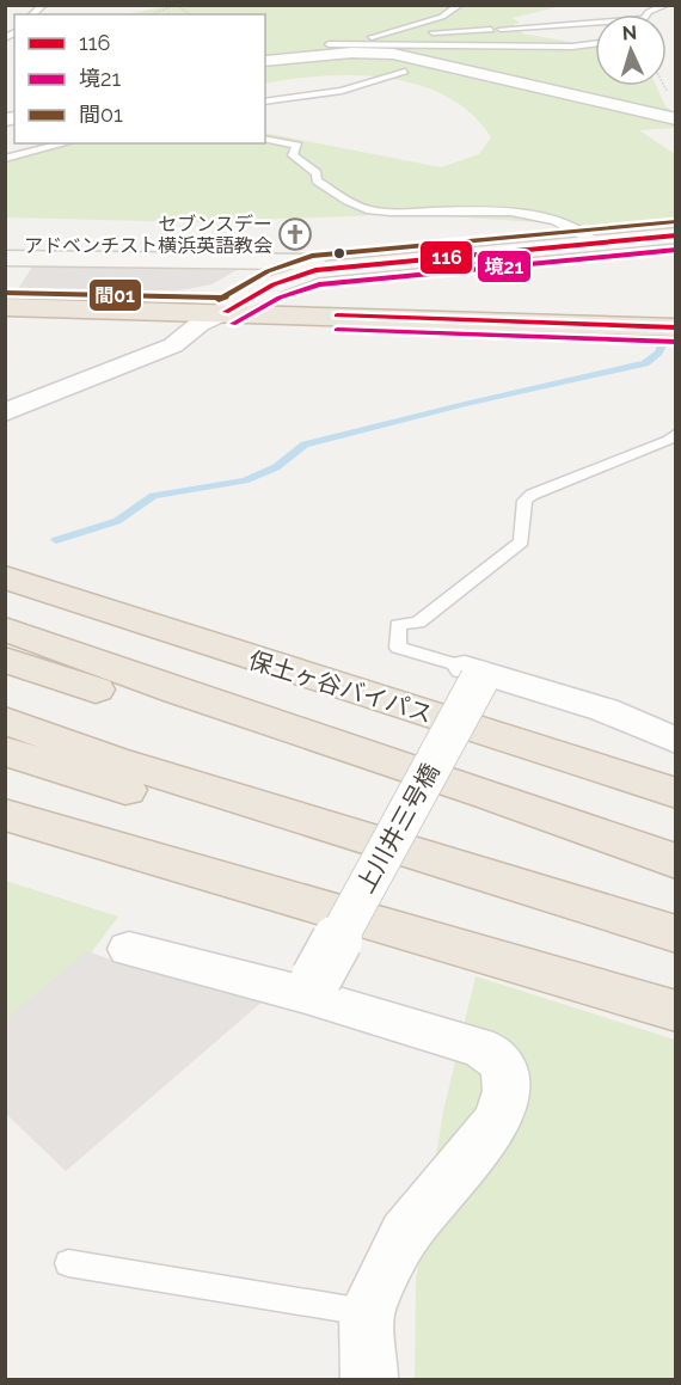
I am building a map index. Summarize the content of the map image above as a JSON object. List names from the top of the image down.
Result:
{
  "streets": {
    "highway": ["保土ヶ谷バイパス"],
    "street": ["上川井三号橋"]
  },
  "places": {
    "church": ["セブンスデー アドベンチスト横浜英語教会"]
  },
  "lines": ["transit line 間01", "transit line 116", "transit line 境21"],
  "legend": ["116", "境21", "間01"],
  "north": "top"
}
